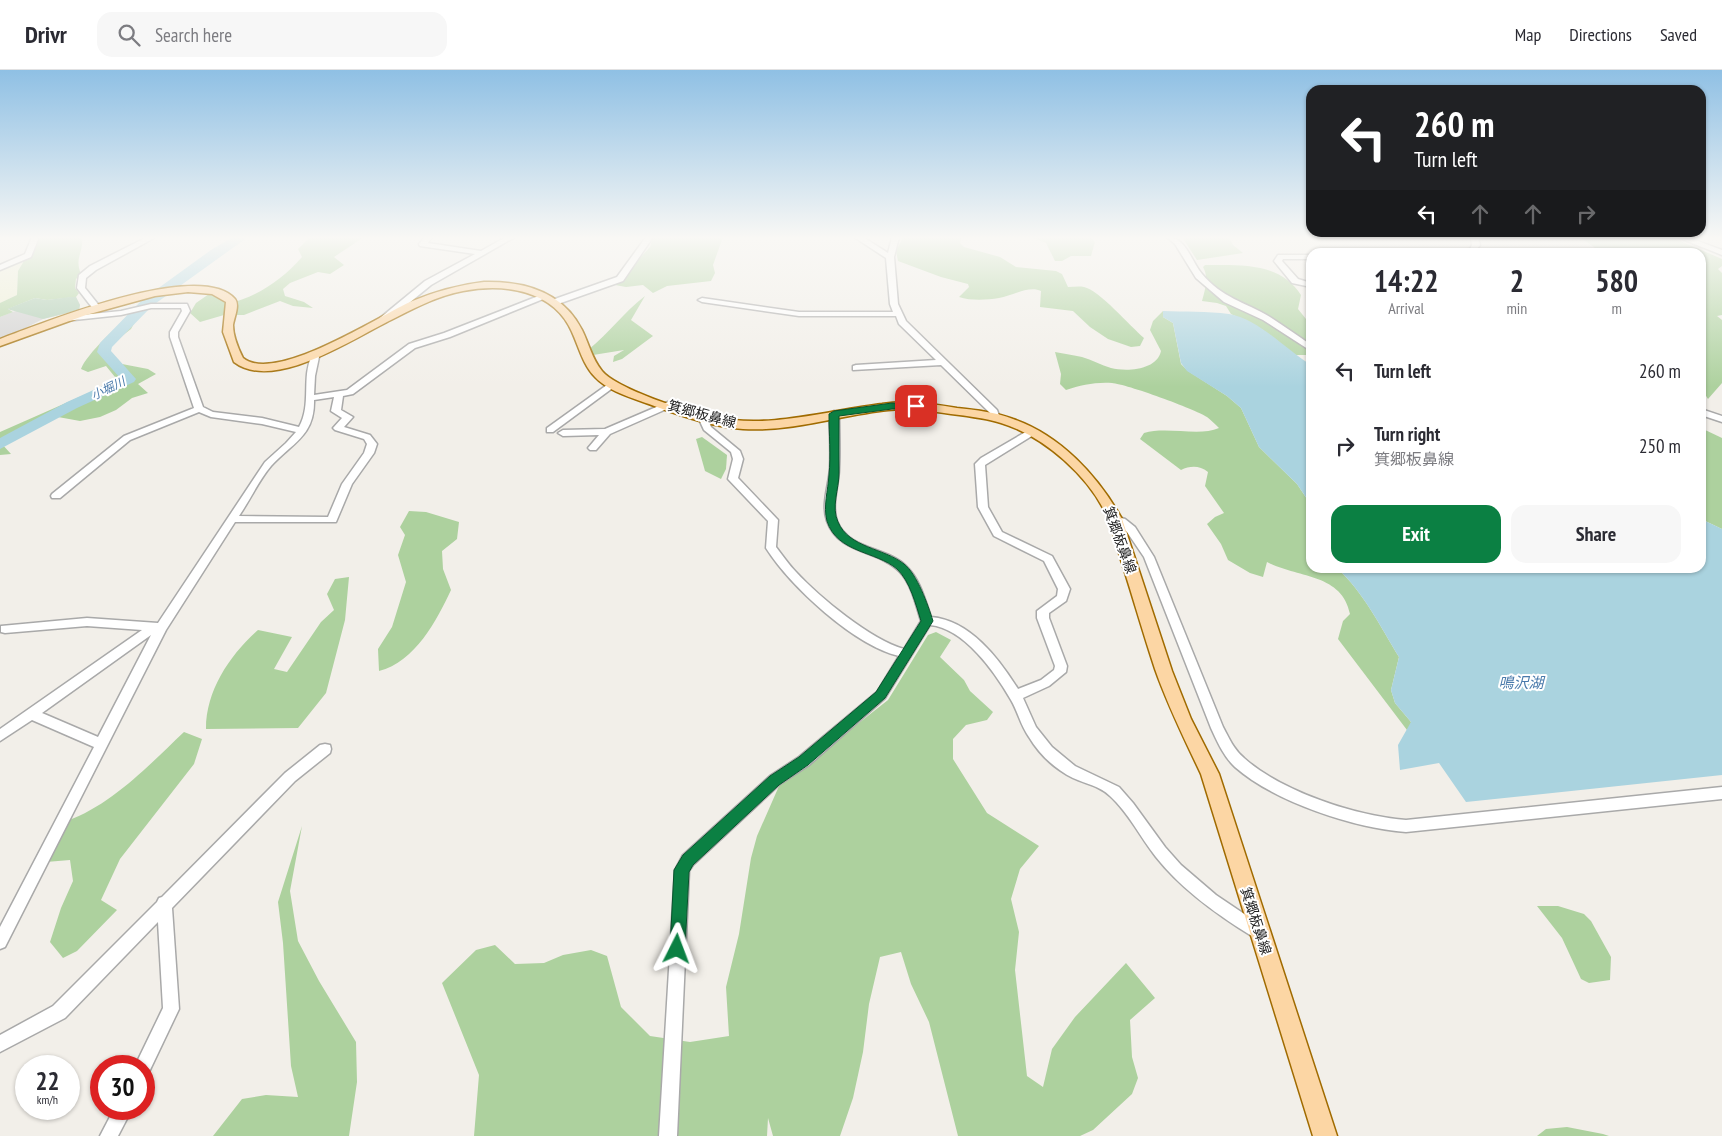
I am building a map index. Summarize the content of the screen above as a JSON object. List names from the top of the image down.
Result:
{
  "streets": {
    "main road": ["箕郷板鼻線"]
  },
  "water": ["小堀川", "鳴沢湖"],
  "page": {
    "header": "Drivr",
    "search": "Search here",
    "nav": ["Map", "Directions", "Saved"],
    "turn": ["260 m", "Turn left"],
    "eta": [
      "14:22",
      "Arrival",
      "2",
      "min",
      "580",
      "m"
    ],
    "list": [
      {
        "name": "Turn left",
        "value": "260 m"
      },
      {
        "name": "Turn right",
        "note": "箕郷板鼻線",
        "value": "250 m"
      }
    ],
    "buttons": ["Exit", "Share"],
    "speed": "22 km/h",
    "limit": "30"
  }
}
